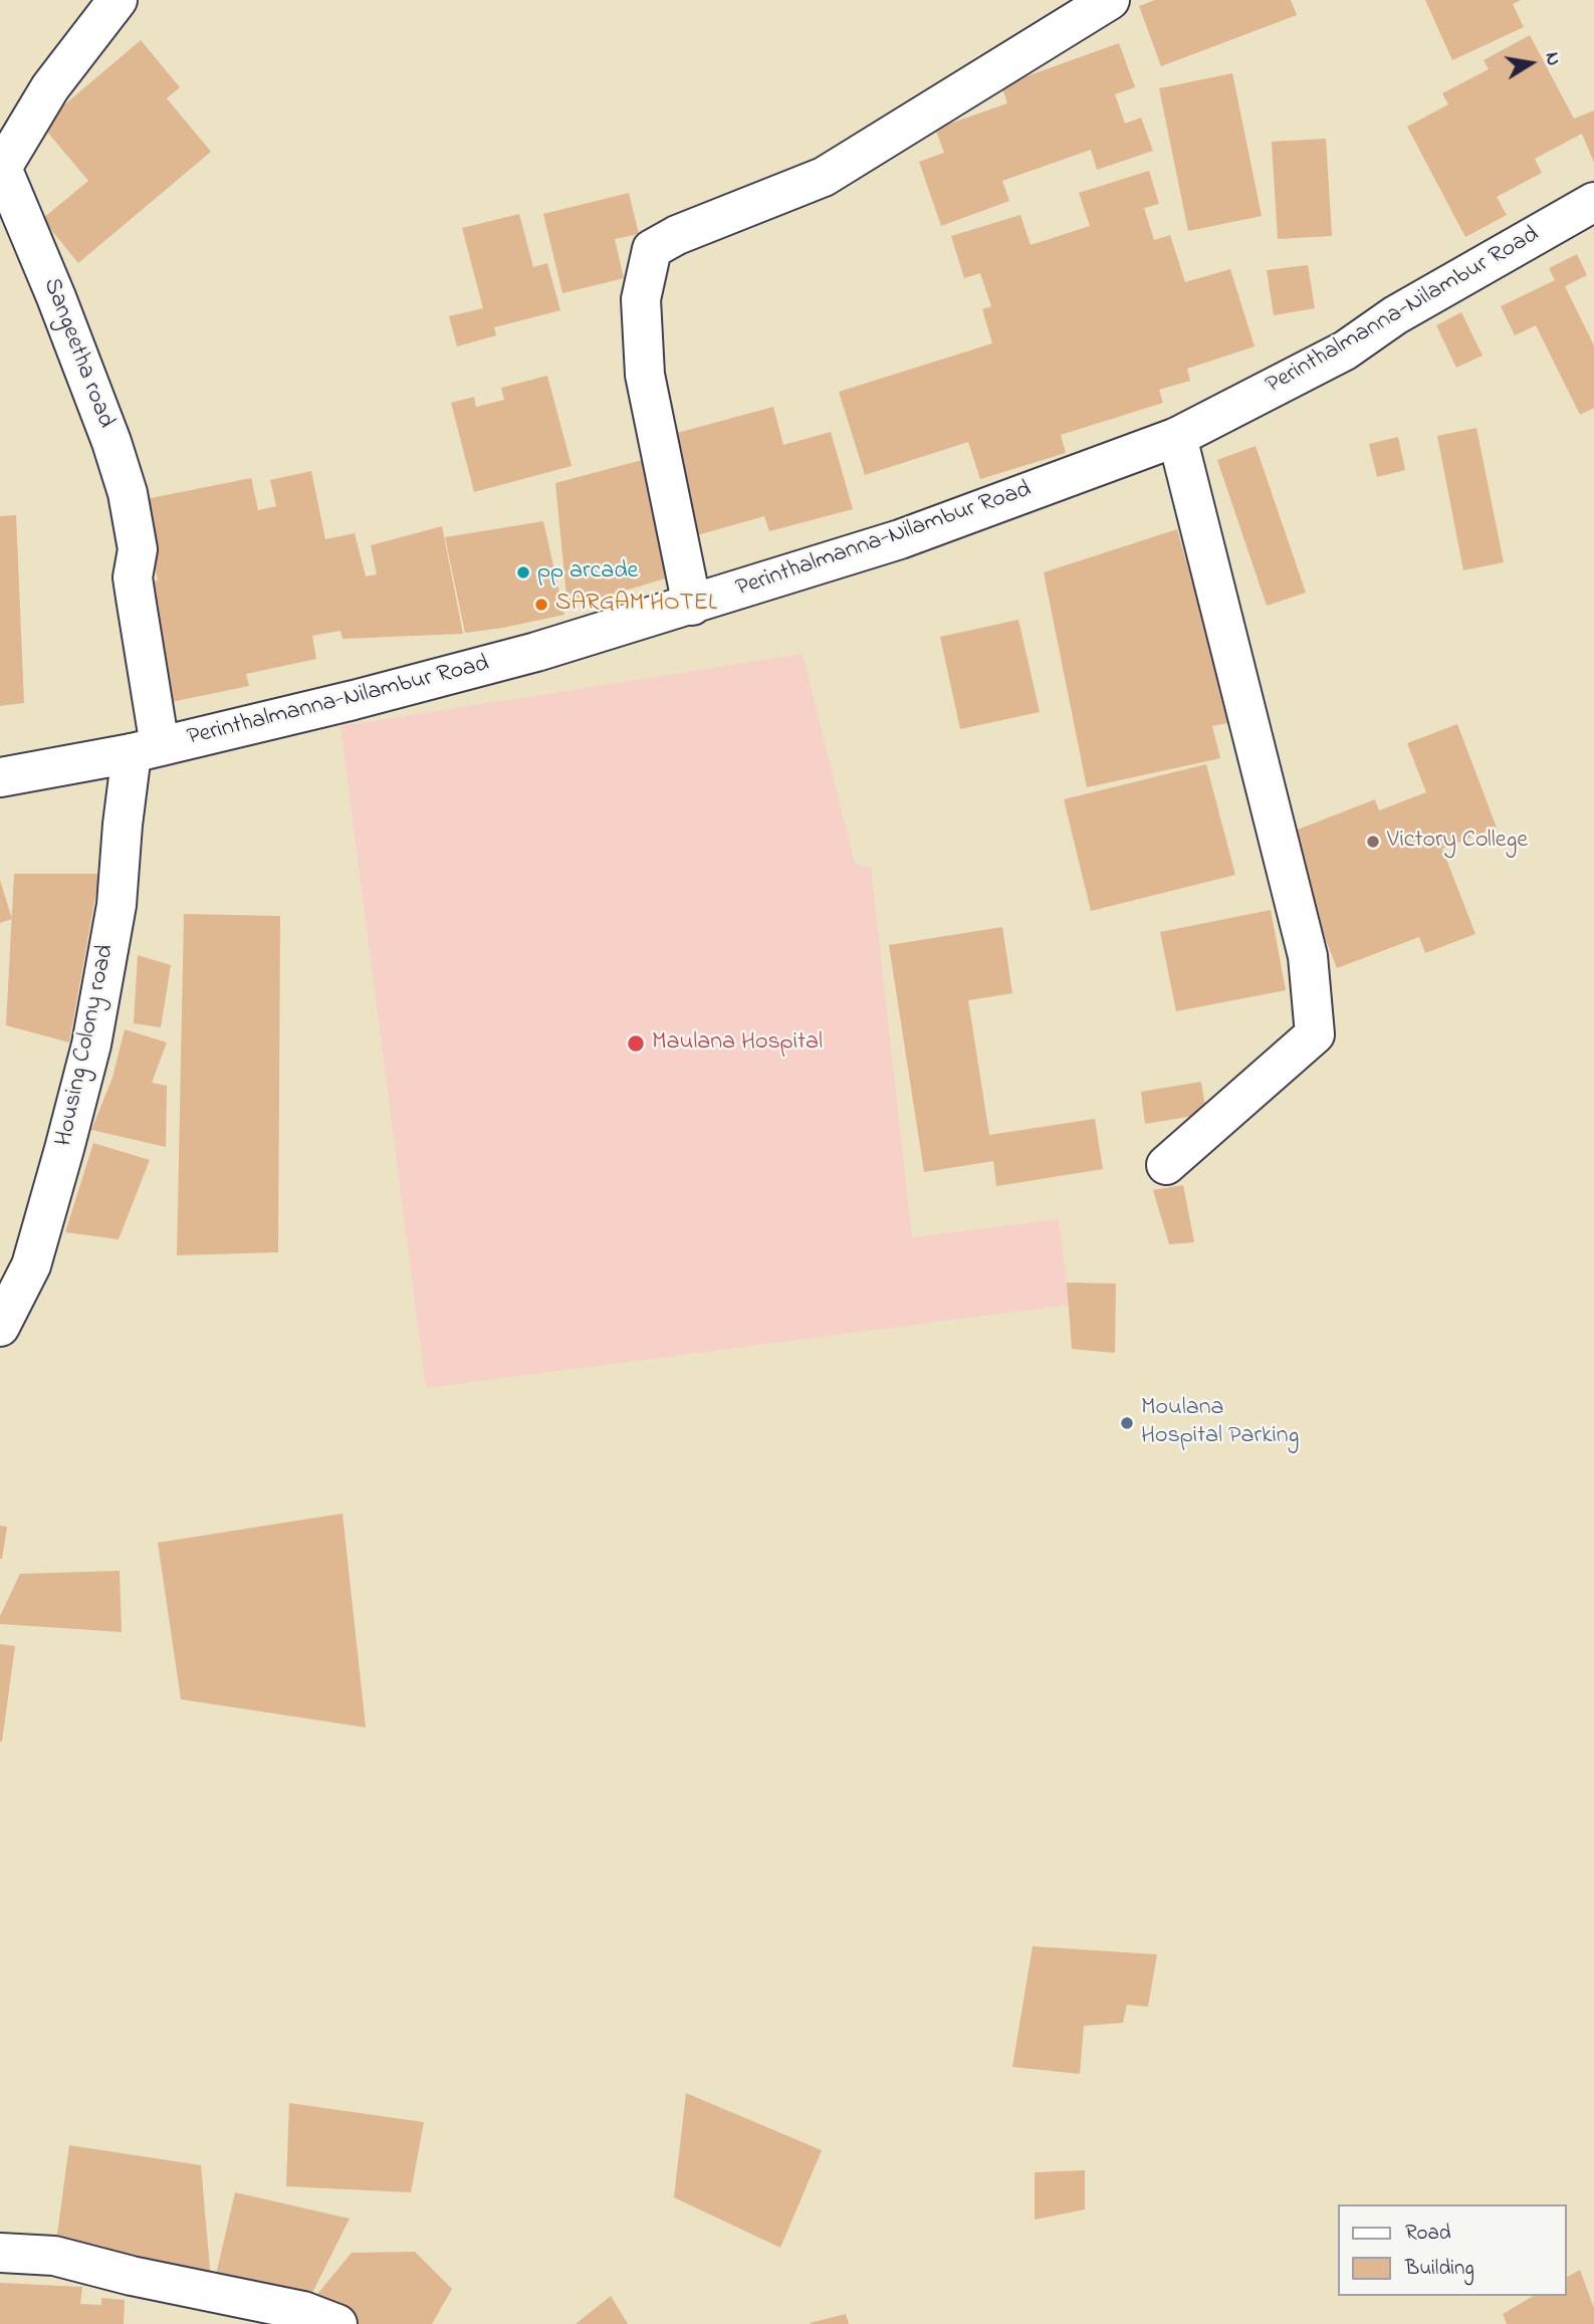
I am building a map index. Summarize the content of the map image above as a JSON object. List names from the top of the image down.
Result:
{
  "streets": {
    "street": ["Perinthalmanna-Nilambur Road", "Sangeetha road", "Housing Colony road"]
  },
  "crossings": [
    ["Perinthalmanna-Nilambur Road", "Sangeetha road"],
    ["Perinthalmanna-Nilambur Road", "Housing Colony road"],
    ["Sangeetha road", "Housing Colony road"]
  ],
  "places": [
    "pp arcade",
    "SARGAM HOTEL",
    "Victory College",
    "Maulana Hospital",
    "Moulana Hospital Parking"
  ],
  "legend": ["Road", "Building"],
  "north": "right"
}
